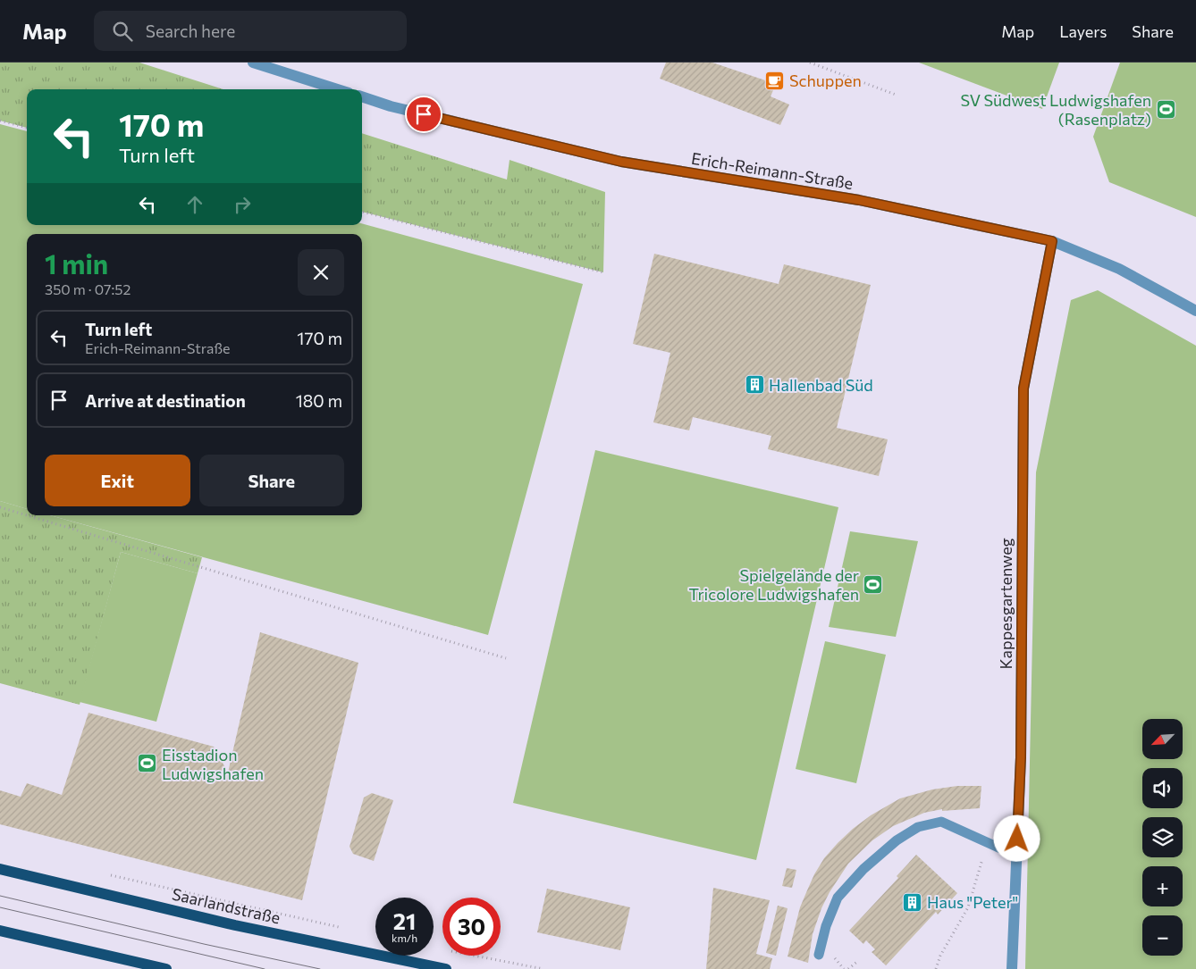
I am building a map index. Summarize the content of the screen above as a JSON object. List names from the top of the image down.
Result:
{
  "streets": {
    "main road": ["Saarlandstraße"],
    "street": ["Erich-Reimann-Straße", "Kappesgartenweg"]
  },
  "crossings": [
    ["Erich-Reimann-Straße", "Kappesgartenweg"]
  ],
  "places": {
    "cafe": ["Schuppen"],
    "sports": ["SV Südwest Ludwigshafen (Rasenplatz)", "Spielgelände der Tricolore Ludwigshafen", "Eisstadion Ludwigshafen"],
    "building": ["Hallenbad Süd", "Haus \"Peter\""]
  },
  "north": "bottom left",
  "page": {
    "header": "Map",
    "search": "Search here",
    "nav": ["Map", "Layers", "Share"],
    "turn": ["170 m", "Turn left"],
    "heading": ["1 min", "350 m · 07:52"],
    "list": [
      {
        "name": "Turn left",
        "note": "Erich-Reimann-Straße",
        "value": "170 m"
      },
      {
        "name": "Arrive at destination",
        "value": "180 m"
      }
    ],
    "buttons": ["Exit", "Share"],
    "map_buttons": ["+", "−"],
    "speed": "21 km/h",
    "limit": "30"
  }
}
